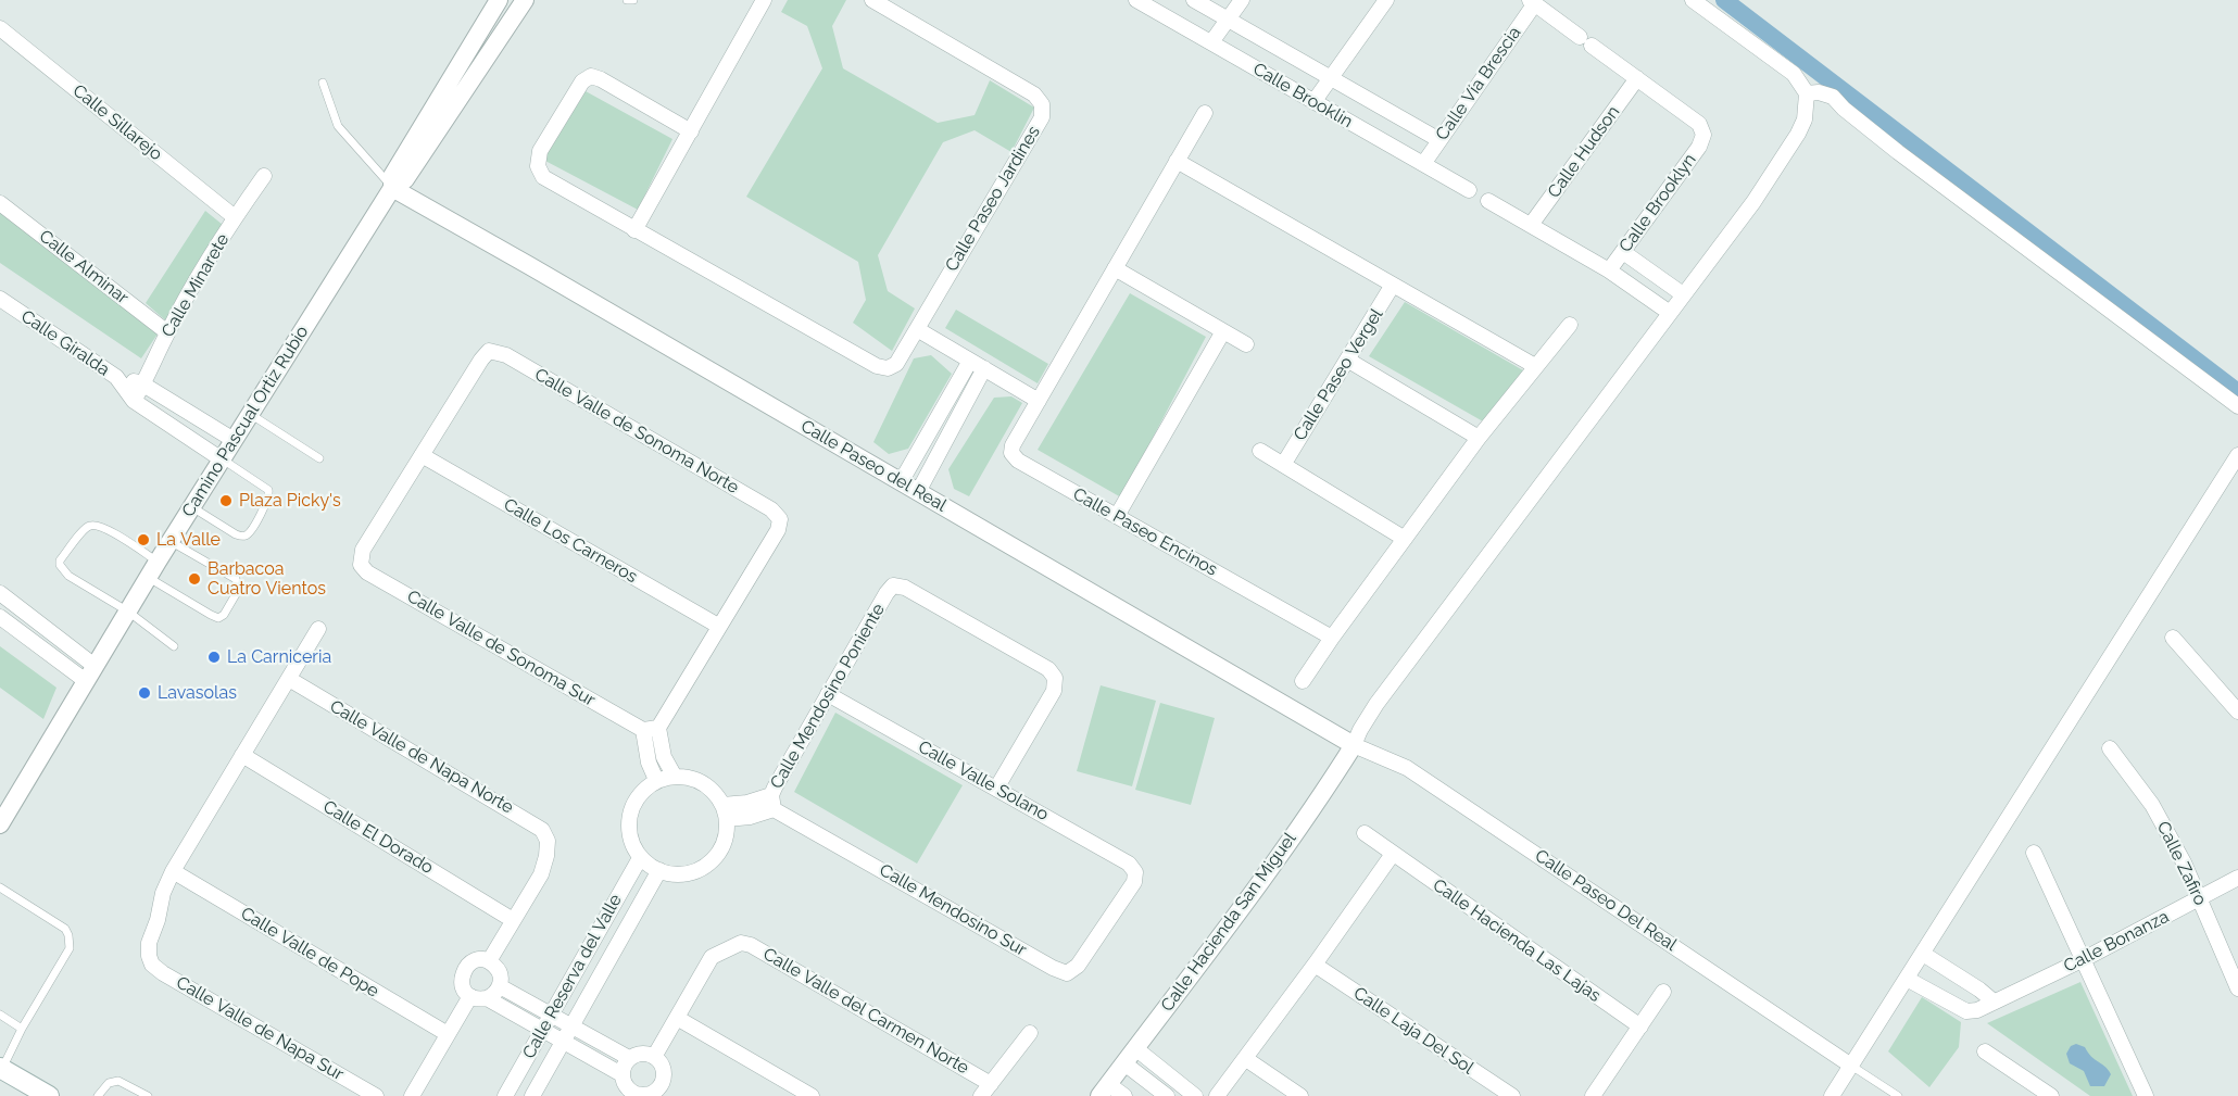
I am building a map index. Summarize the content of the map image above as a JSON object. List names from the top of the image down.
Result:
{
  "streets": {
    "street": [
      "Calle Vía Brescia",
      "Calle Brooklin",
      "Calle Sillarejo",
      "Calle Hudson",
      "Calle Paseo Jardines",
      "Calle Brooklyn",
      "Calle Alminar",
      "Calle Minarete",
      "Calle Giralda",
      "Calle Paseo Vergel",
      "Camino Pascual Ortiz Rubio",
      "Calle Valle de Sonoma Norte",
      "Calle Paseo del Real",
      "Calle Paseo Encinos",
      "Calle Los Carneros",
      "Calle Valle de Sonoma Sur",
      "Calle Mendosino Poniente",
      "Calle Valle de Napa Norte",
      "Calle Valle Solano",
      "Calle El Dorado",
      "Calle Zafiro",
      "Calle Paseo Del Real",
      "Calle Mendosino Sur",
      "Calle Hacienda San Miguel",
      "Calle Hacienda Las Lajas",
      "Calle Bonanza",
      "Calle Valle de Pope",
      "Calle Reserva del Valle",
      "Calle Valle del Carmen Norte",
      "Calle Valle de Napa Sur",
      "Calle Laja Del Sol"
    ]
  },
  "crossings": [
    ["Calle Vía Brescia", "Calle Brooklin"],
    ["Calle Vía Brescia", "Calle Hudson"],
    ["Calle Vía Brescia", "Calle Brooklyn"],
    ["Calle Sillarejo", "Calle Minarete"],
    ["Calle Hudson", "Calle Brooklyn"],
    ["Calle Alminar", "Calle Minarete"],
    ["Calle Minarete", "Calle Giralda"],
    ["Calle Giralda", "Camino Pascual Ortiz Rubio"],
    ["Camino Pascual Ortiz Rubio", "Calle Paseo del Real"],
    ["Calle Valle de Sonoma Norte", "Calle Los Carneros"],
    ["Calle Valle de Sonoma Norte", "Calle Valle de Sonoma Sur"],
    ["Calle Paseo del Real", "Calle Paseo Del Real"],
    ["Calle Paseo del Real", "Calle Hacienda San Miguel"],
    ["Calle Los Carneros", "Calle Valle de Sonoma Sur"],
    ["Calle Mendosino Poniente", "Calle Valle Solano"],
    ["Calle Mendosino Poniente", "Calle Mendosino Sur"],
    ["Calle Valle de Napa Norte", "Calle El Dorado"],
    ["Calle Valle Solano", "Calle Mendosino Sur"],
    ["Calle Zafiro", "Calle Bonanza"],
    ["Calle Paseo Del Real", "Calle Hacienda San Miguel"],
    ["Calle Valle de Pope", "Calle Valle de Napa Sur"]
  ],
  "places": [
    "Plaza Picky's",
    "La Valle",
    "Barbacoa Cuatro Vientos",
    "La Carniceria",
    "Lavasolas"
  ]
}
